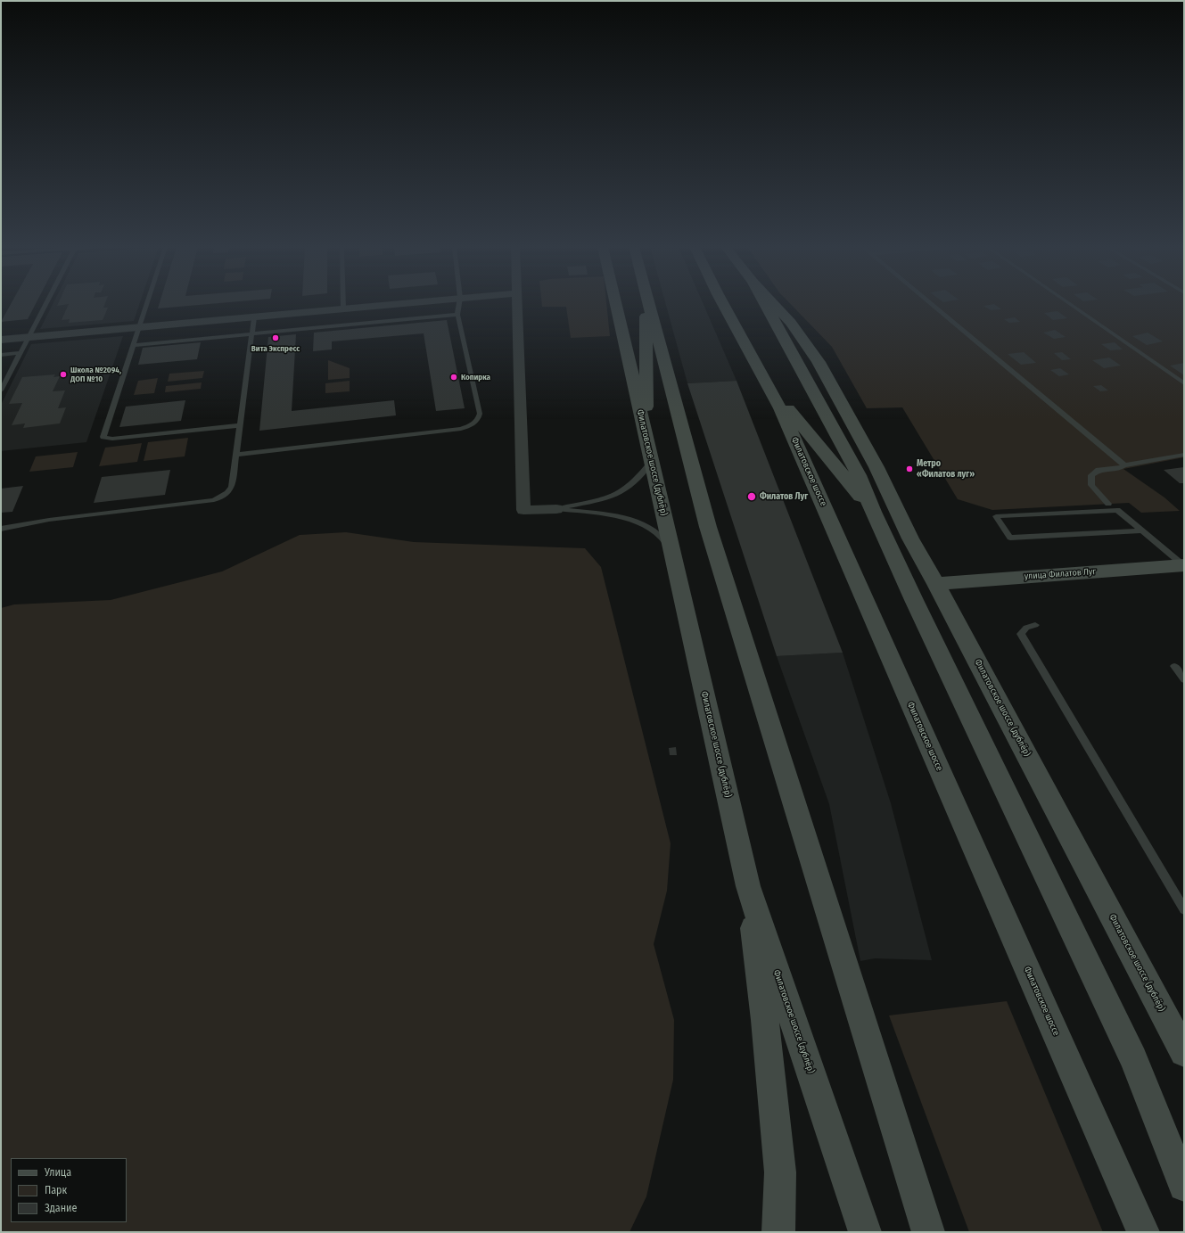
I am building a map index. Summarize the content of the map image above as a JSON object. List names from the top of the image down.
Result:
{
  "streets": {
    "street": ["Филатовское шоссе (дублёр)", "Филатовское шоссе", "улица Филатов Луг"]
  },
  "crossings": [
    ["Филатовское шоссе (дублёр)", "улица Филатов Луг"]
  ],
  "places": [
    "Вита Экспресс",
    "Школа №2094, ДОП №10",
    "Копирка",
    "Метро «Филатов луг»",
    "Филатов Луг"
  ],
  "legend": ["Улица", "Парк", "Здание"]
}
